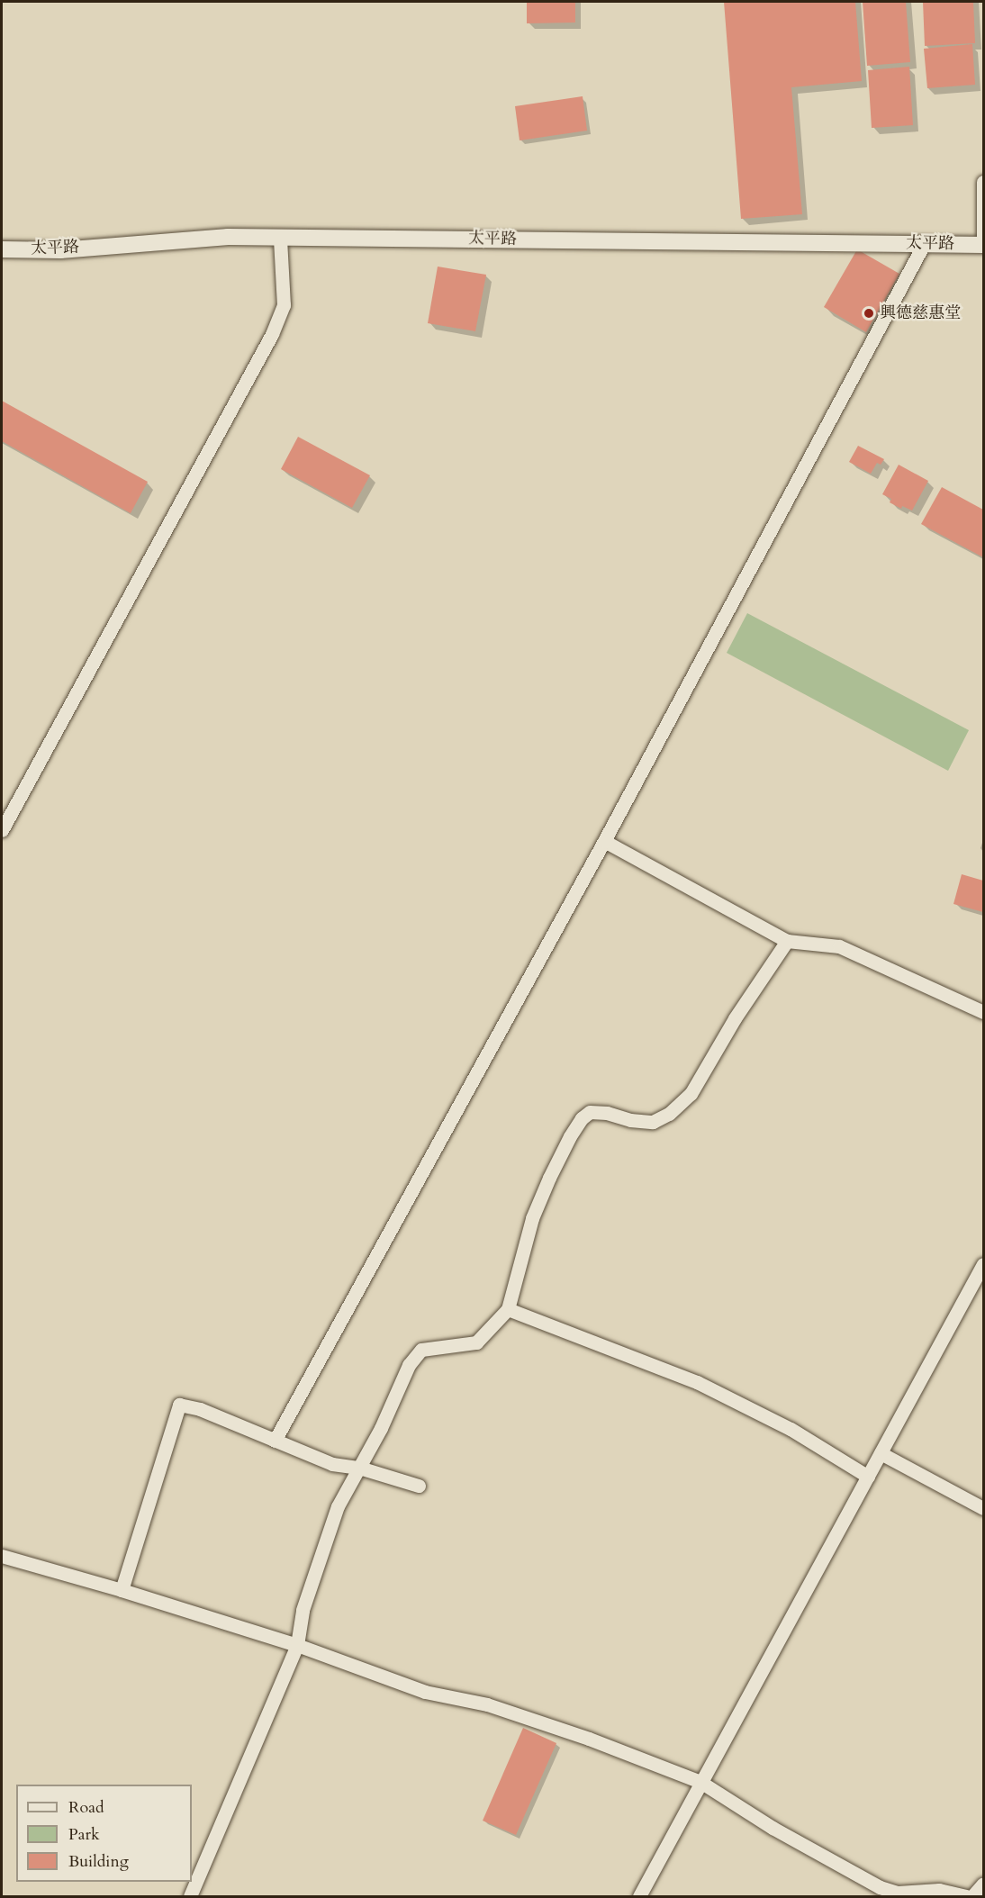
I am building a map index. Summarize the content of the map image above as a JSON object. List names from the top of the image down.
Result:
{
  "streets": {
    "street": ["太平路"]
  },
  "places": ["興德慈惠堂"],
  "legend": ["Road", "Park", "Building"]
}
